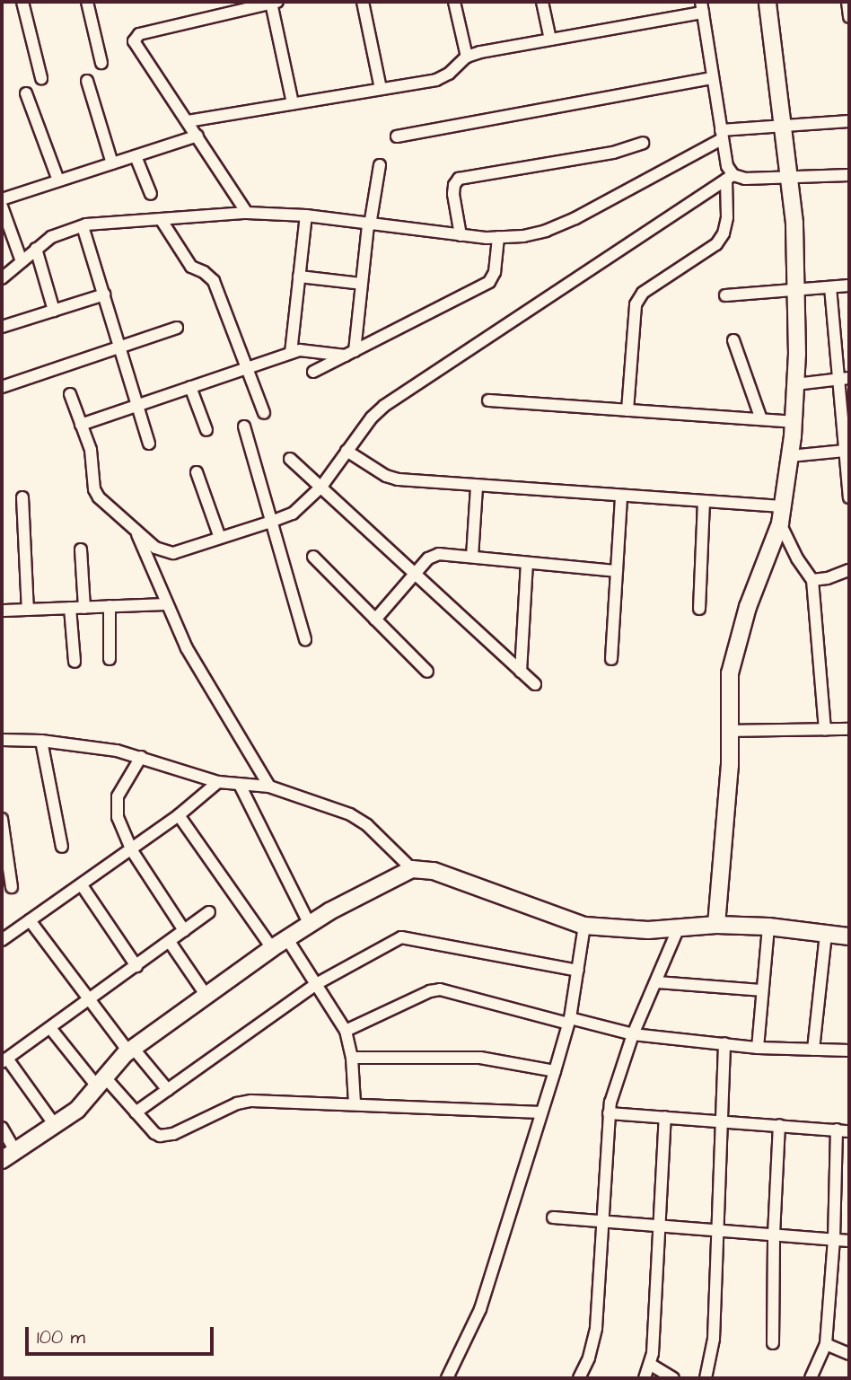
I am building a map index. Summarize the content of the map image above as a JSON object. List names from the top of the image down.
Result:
{
  "scale_bar": "100 m"
}
